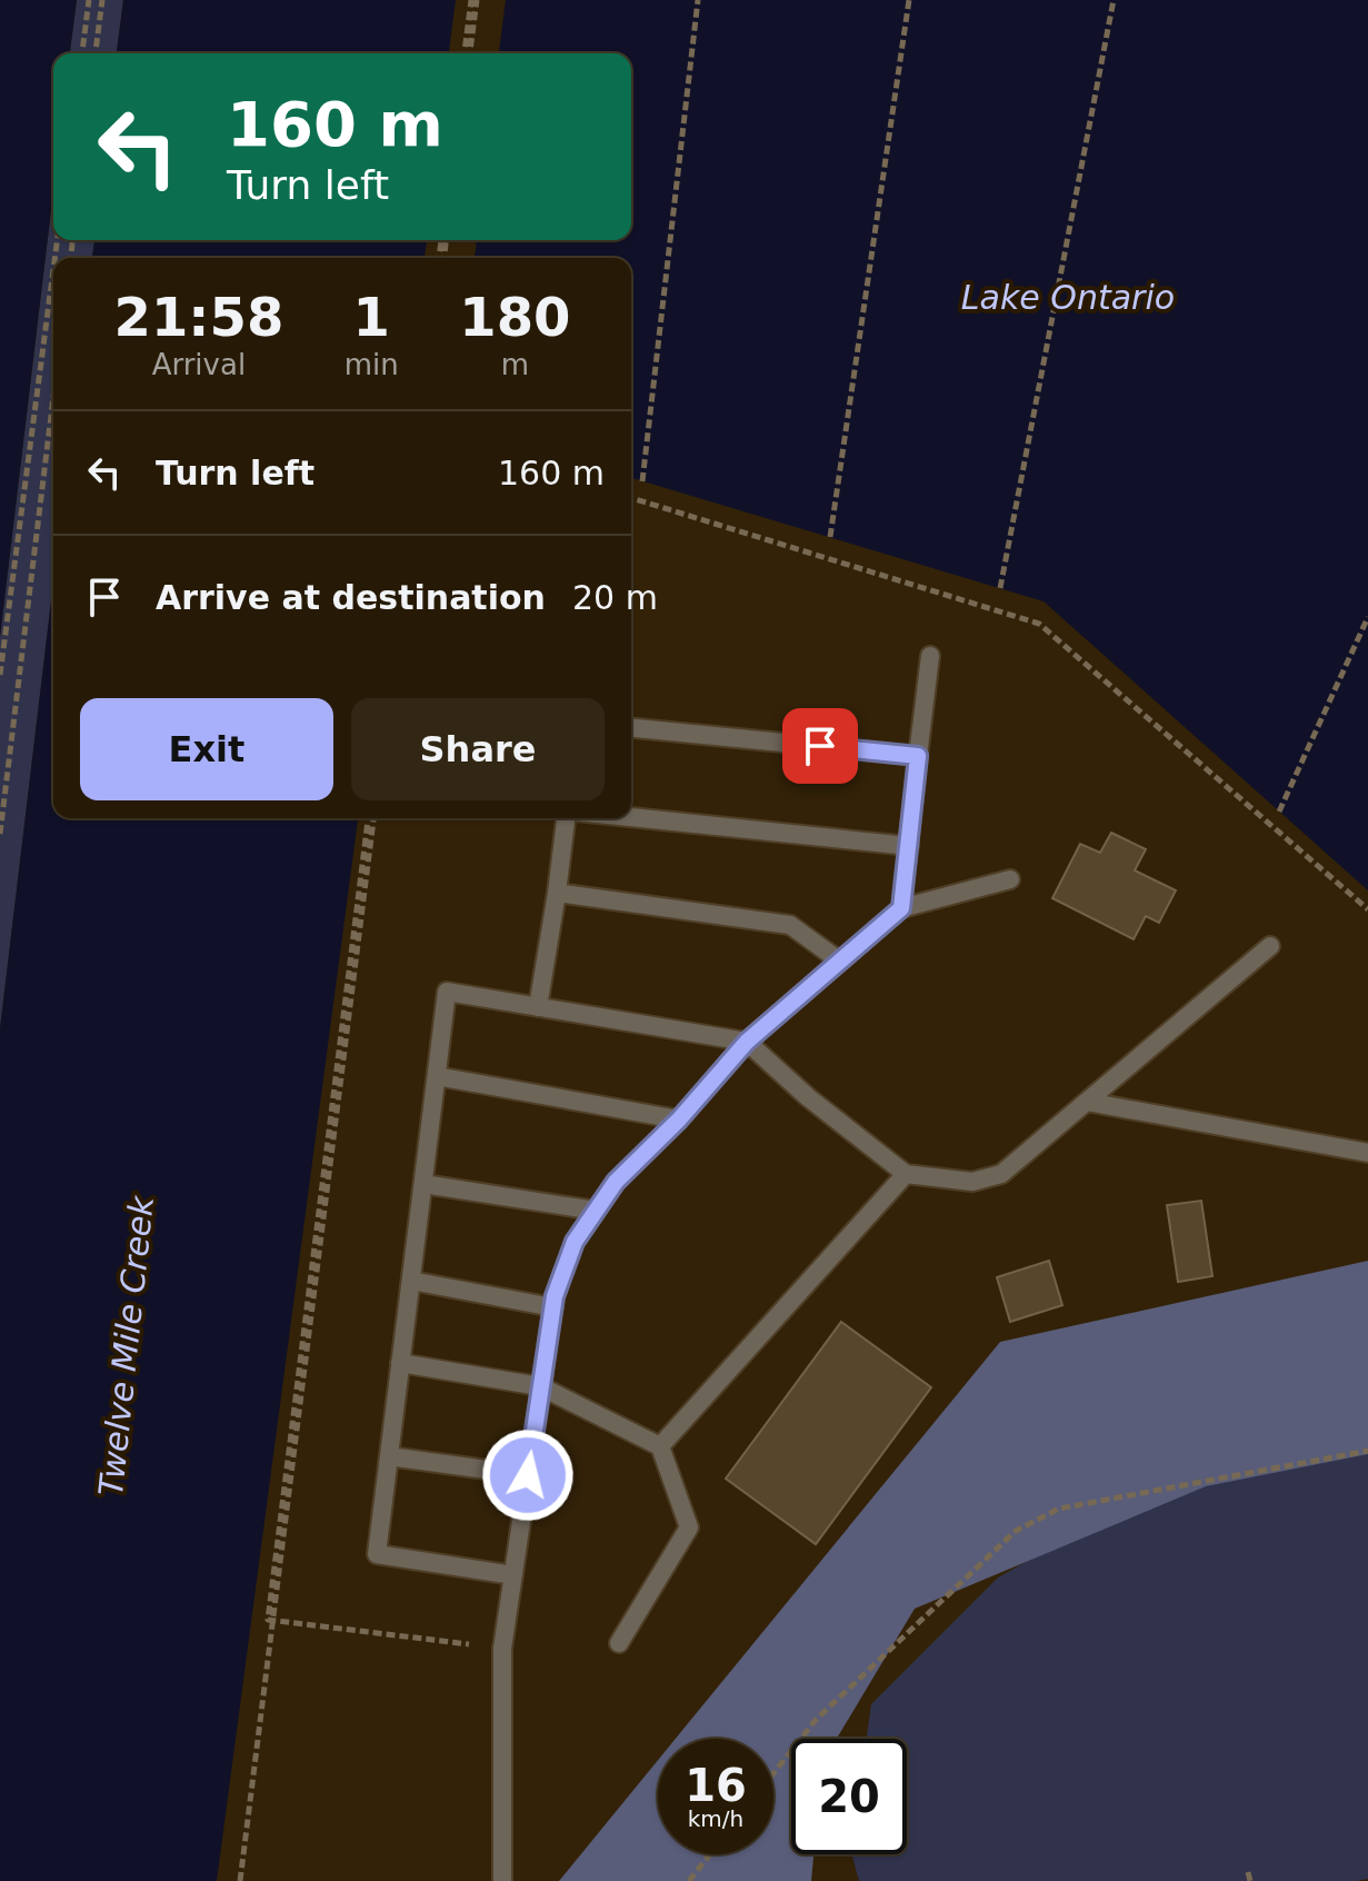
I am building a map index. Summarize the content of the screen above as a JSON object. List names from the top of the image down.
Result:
{
  "water": ["Lake Ontario", "Twelve Mile Creek"],
  "page": {
    "turn": ["160 m", "Turn left"],
    "eta": [
      "21:58",
      "Arrival",
      "1",
      "min",
      "180",
      "m"
    ],
    "list": [
      {
        "name": "Turn left",
        "value": "160 m"
      },
      {
        "name": "Arrive at destination",
        "value": "20 m"
      }
    ],
    "buttons": ["Exit", "Share"],
    "speed": "16 km/h",
    "limit": "20"
  }
}
